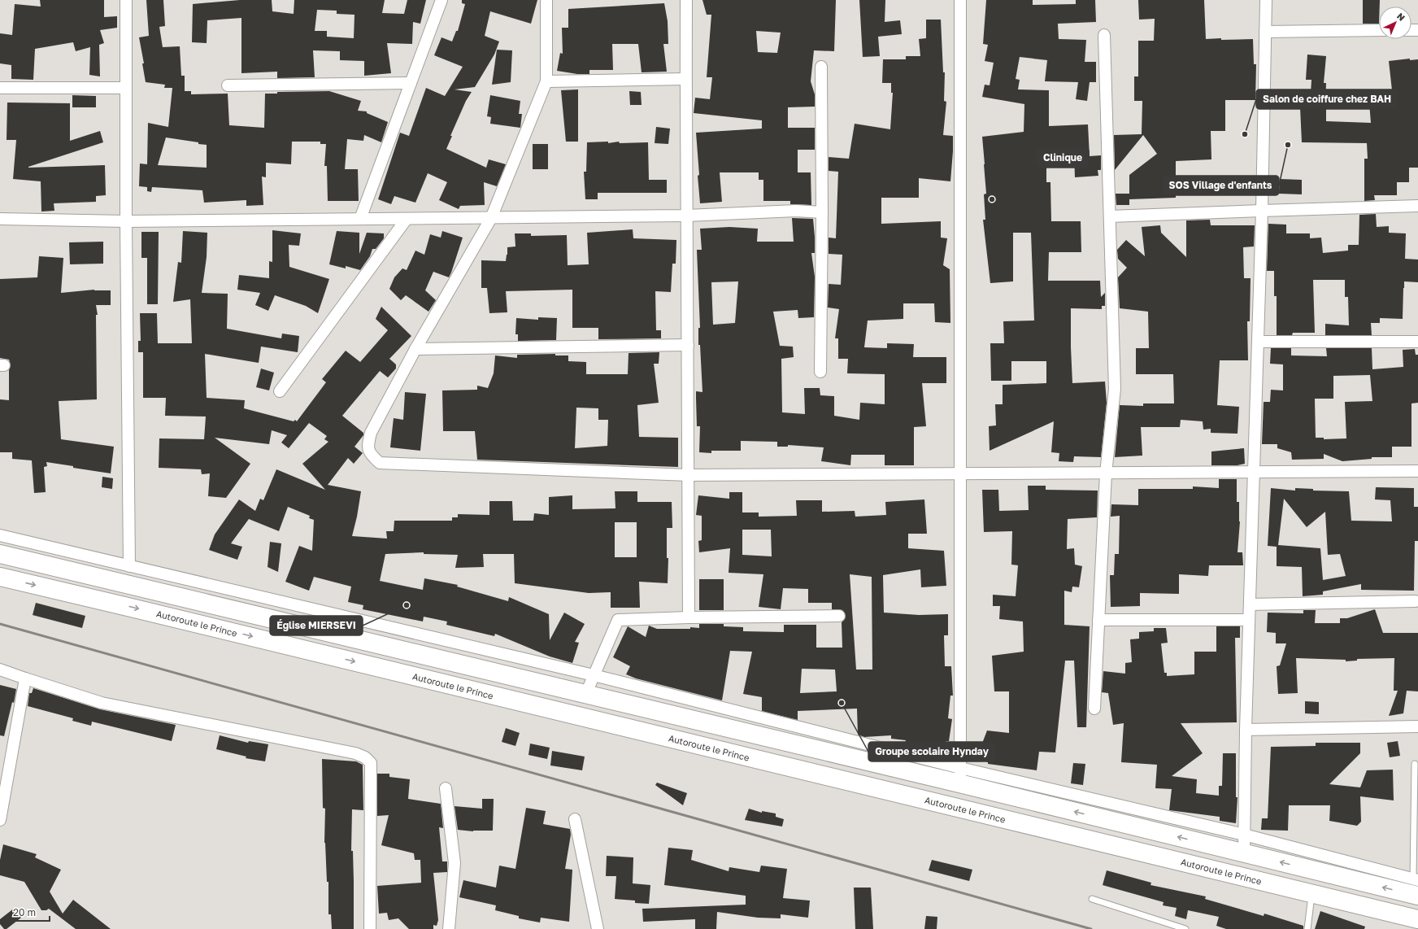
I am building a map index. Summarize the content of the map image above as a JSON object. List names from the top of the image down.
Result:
{
  "streets": {
    "main road": ["Autoroute le Prince"]
  },
  "places": [
    "Salon de coiffure chez BAH",
    "SOS Village d'enfants",
    "Clinique",
    "Église MIERSEVI",
    "Groupe scolaire Hynday"
  ],
  "scale_bar": "20 m",
  "north": "top right"
}
